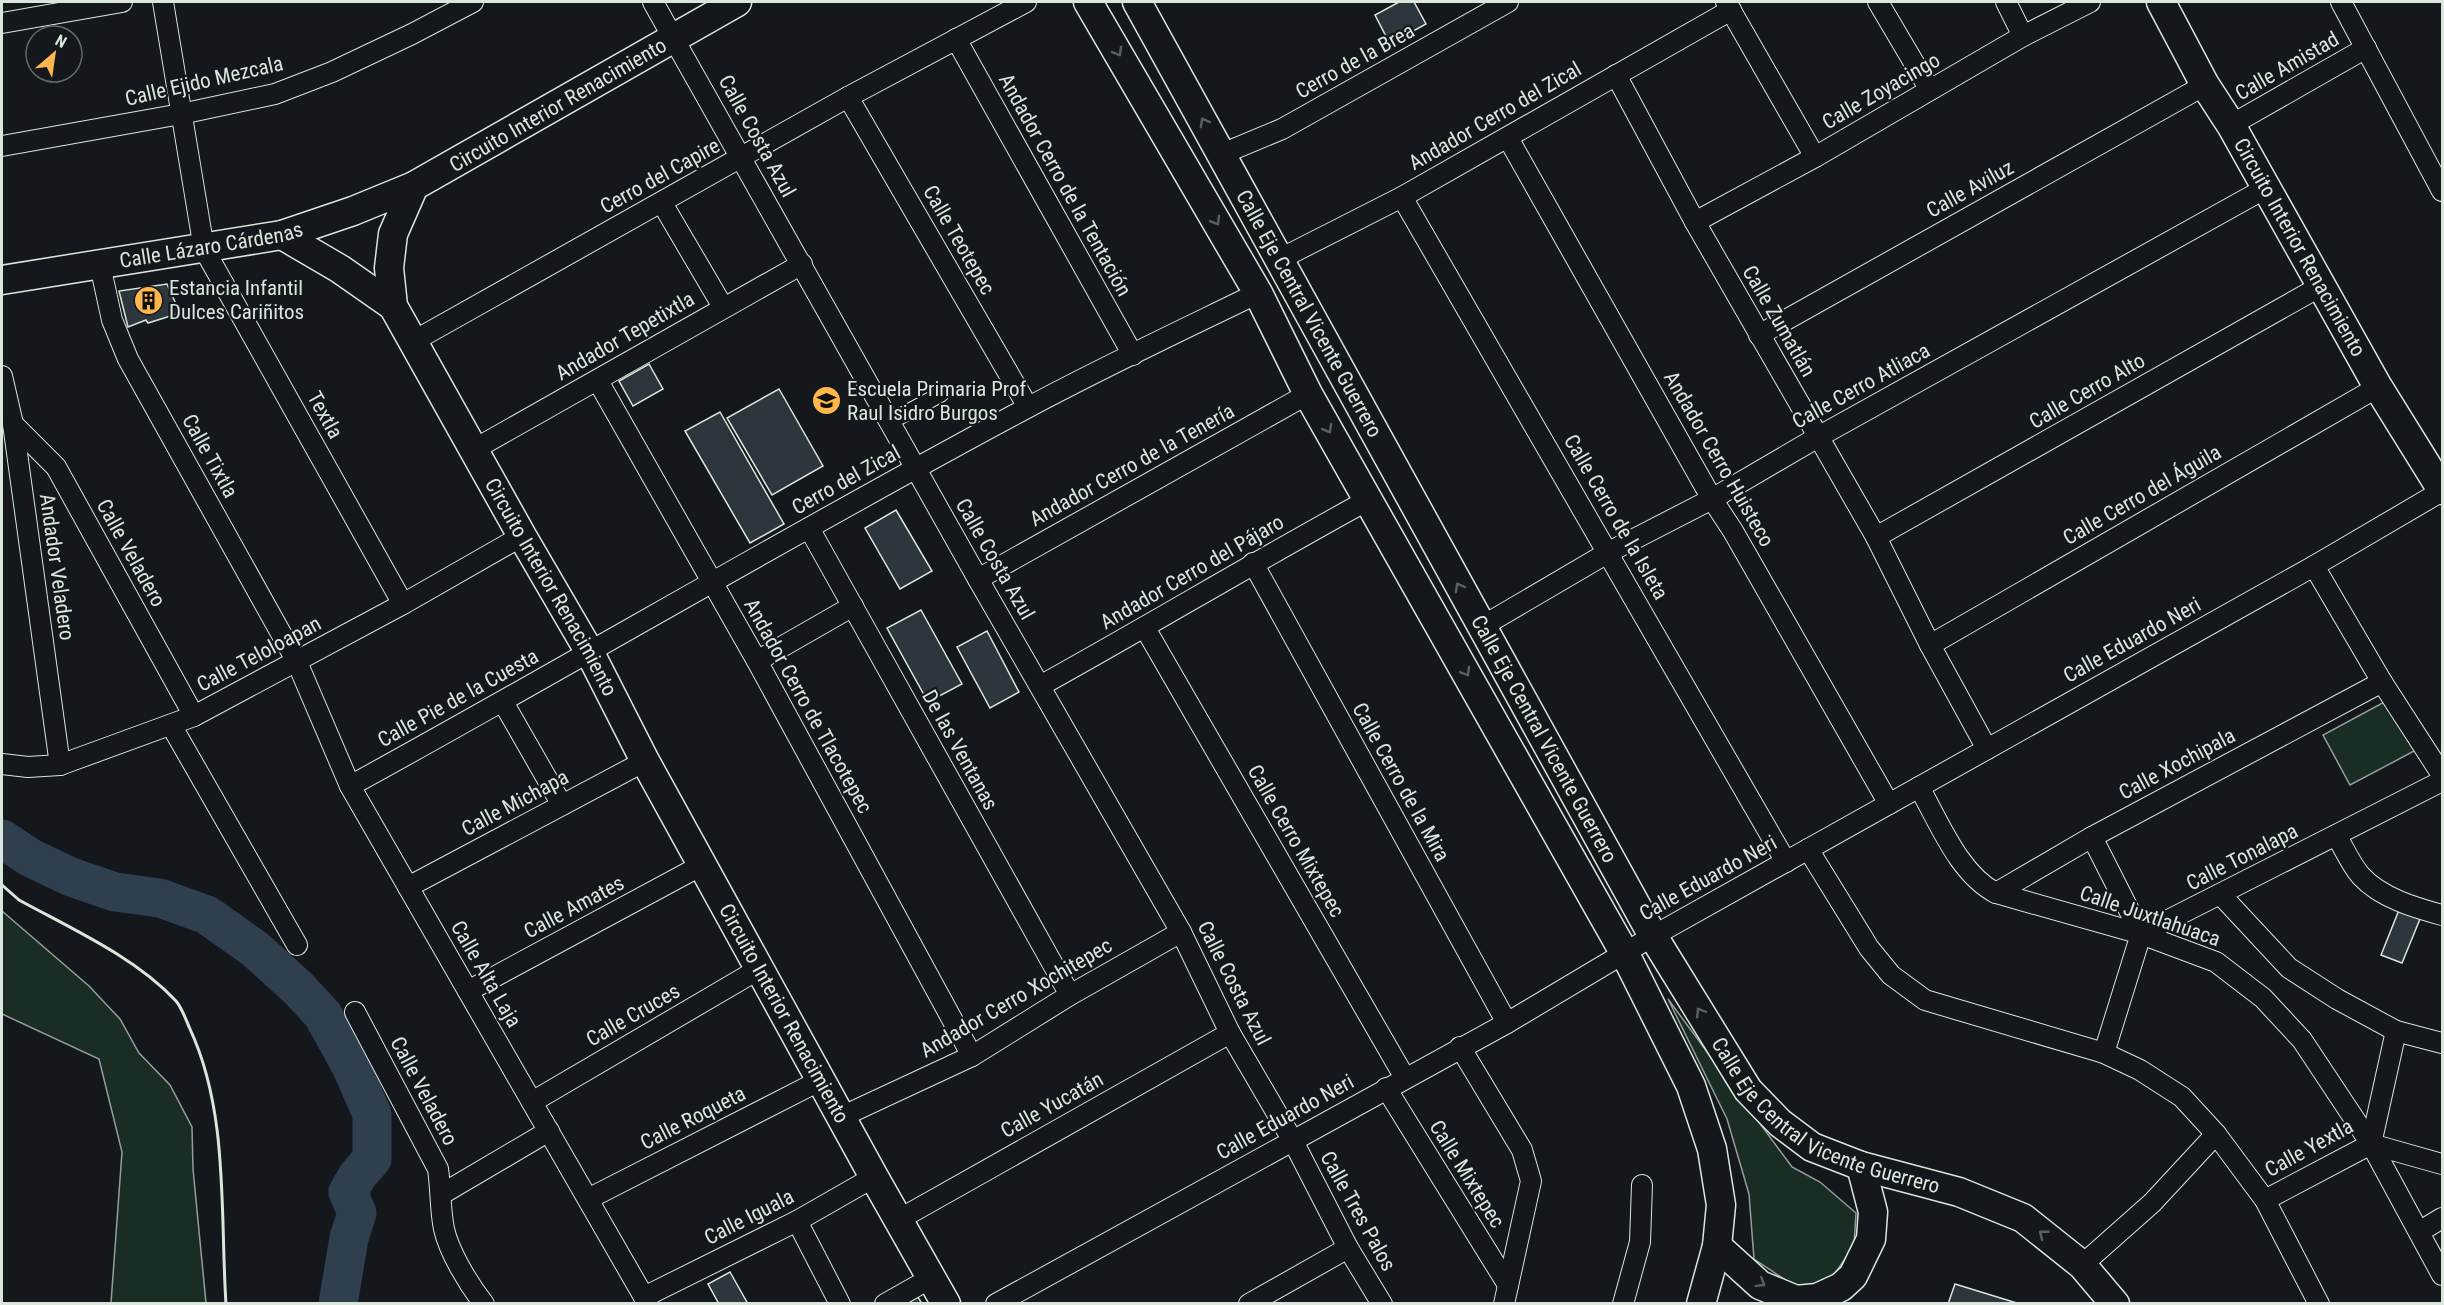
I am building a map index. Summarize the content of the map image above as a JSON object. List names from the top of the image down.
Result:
{
  "streets": {
    "main road": ["Circuito Interior Renacimiento", "Calle Lázaro Cárdenas", "Calle Eje Central Vicente Guerrero"],
    "street": [
      "Cerro de la Brea",
      "Calle Amistad",
      "Calle Ejido Mezcala",
      "Calle Zoyacingo",
      "Andador Cerro del Zical",
      "Calle Costa Azul",
      "Cerro del Capire",
      "Andador Cerro de la Tentación",
      "Calle Aviluz",
      "Calle Teotepec",
      "Calle Zumatlán",
      "Andador Tepetixtla",
      "Calle Cerro Atliaca",
      "Calle Cerro Alto",
      "Textla",
      "Calle Tixtla",
      "Andador Cerro Huisteco",
      "Andador Cerro de la Tenería",
      "Cerro del Zical",
      "Calle Cerro del Águila",
      "Calle Cerro de la Isleta",
      "Calle Veladero",
      "Andador Veladero",
      "Andador Cerro del Pájaro",
      "Calle Eduardo Neri",
      "Calle Teloloapan",
      "Calle Pie de la Cuesta",
      "Andador Cerro de Tlacotepec",
      "De las Ventanas",
      "Calle Xochipala",
      "Calle Cerro de la Mira",
      "Calle Michapa",
      "Calle Cerro Mixtepec",
      "Calle Tonalapa",
      "Calle Amates",
      "Calle Juxtlahuaca",
      "Calle Alta Laja",
      "Andador Cerro Xochitepec",
      "Calle Cruces",
      "Calle Yucatán",
      "Calle Roqueta",
      "Calle Yextla",
      "Calle Mixtepec",
      "Calle Tres Palos",
      "Calle Iguala"
    ]
  },
  "crossings": [
    ["Cerro de la Brea", "Calle Eje Central Vicente Guerrero"],
    ["Calle Amistad", "Circuito Interior Renacimiento"],
    ["Calle Ejido Mezcala", "Textla"],
    ["Calle Zoyacingo", "Calle Zumatlán"],
    ["Circuito Interior Renacimiento", "Calle Costa Azul"],
    ["Circuito Interior Renacimiento", "Cerro del Capire"],
    ["Circuito Interior Renacimiento", "Calle Aviluz"],
    ["Circuito Interior Renacimiento", "Calle Lázaro Cárdenas"],
    ["Circuito Interior Renacimiento", "Andador Tepetixtla"],
    ["Circuito Interior Renacimiento", "Calle Cerro Atliaca"],
    ["Circuito Interior Renacimiento", "Calle Cerro Alto"],
    ["Circuito Interior Renacimiento", "Cerro del Zical"],
    ["Circuito Interior Renacimiento", "Calle Cerro del Águila"],
    ["Circuito Interior Renacimiento", "Calle Eduardo Neri"],
    ["Circuito Interior Renacimiento", "Calle Teloloapan"],
    ["Circuito Interior Renacimiento", "Calle Pie de la Cuesta"],
    ["Circuito Interior Renacimiento", "Calle Michapa"],
    ["Circuito Interior Renacimiento", "Calle Amates"],
    ["Circuito Interior Renacimiento", "Andador Cerro Xochitepec"],
    ["Circuito Interior Renacimiento", "Calle Cruces"],
    ["Circuito Interior Renacimiento", "Calle Yucatán"],
    ["Circuito Interior Renacimiento", "Calle Roqueta"],
    ["Circuito Interior Renacimiento", "Calle Iguala"],
    ["Andador Cerro del Zical", "Calle Eje Central Vicente Guerrero"],
    ["Andador Cerro del Zical", "Calle Zumatlán"],
    ["Andador Cerro del Zical", "Andador Cerro Huisteco"],
    ["Andador Cerro del Zical", "Calle Cerro de la Isleta"],
    ["Calle Costa Azul", "Cerro del Capire"],
    ["Calle Costa Azul", "Andador Tepetixtla"],
    ["Calle Costa Azul", "Andador Cerro de la Tenería"],
    ["Calle Costa Azul", "Cerro del Zical"],
    ["Calle Costa Azul", "Andador Cerro del Pájaro"],
    ["Calle Costa Azul", "Calle Eduardo Neri"],
    ["Calle Costa Azul", "Andador Cerro Xochitepec"],
    ["Calle Costa Azul", "Calle Yucatán"],
    ["Calle Costa Azul", "Calle Tres Palos"],
    ["Cerro del Capire", "Andador Cerro de la Tentación"],
    ["Cerro del Capire", "Calle Teotepec"],
    ["Andador Cerro de la Tentación", "Cerro del Zical"],
    ["Calle Aviluz", "Calle Zumatlán"],
    ["Calle Teotepec", "Cerro del Zical"],
    ["Calle Lázaro Cárdenas", "Textla"],
    ["Calle Lázaro Cárdenas", "Calle Tixtla"],
    ["Calle Eje Central Vicente Guerrero", "Calle Cerro Atliaca"],
    ["Calle Eje Central Vicente Guerrero", "Andador Cerro de la Tenería"],
    ["Calle Eje Central Vicente Guerrero", "Cerro del Zical"],
    ["Calle Eje Central Vicente Guerrero", "Andador Cerro del Pájaro"],
    ["Calle Eje Central Vicente Guerrero", "Calle Eduardo Neri"],
    ["Calle Zumatlán", "Calle Cerro Atliaca"],
    ["Calle Zumatlán", "Calle Cerro Alto"],
    ["Calle Zumatlán", "Calle Cerro del Águila"],
    ["Calle Zumatlán", "Calle Eduardo Neri"],
    ["Andador Tepetixtla", "Andador Cerro de Tlacotepec"],
    ["Calle Cerro Atliaca", "Andador Cerro Huisteco"],
    ["Calle Cerro Atliaca", "Calle Cerro de la Isleta"],
    ["Textla", "Calle Teloloapan"],
    ["Calle Tixtla", "Calle Teloloapan"],
    ["Calle Tixtla", "Calle Alta Laja"],
    ["Andador Cerro Huisteco", "Calle Eduardo Neri"],
    ["Cerro del Zical", "Calle Pie de la Cuesta"],
    ["Cerro del Zical", "Andador Cerro de Tlacotepec"],
    ["Cerro del Zical", "De las Ventanas"],
    ["Calle Cerro de la Isleta", "Calle Eduardo Neri"],
    ["Calle Veladero", "Andador Veladero"],
    ["Calle Veladero", "Calle Teloloapan"],
    ["Andador Veladero", "Calle Teloloapan"],
    ["Andador Cerro del Pájaro", "Calle Cerro de la Mira"],
    ["Andador Cerro del Pájaro", "Calle Cerro Mixtepec"],
    ["Calle Eduardo Neri", "Calle Cerro de la Mira"],
    ["Calle Eduardo Neri", "Calle Cerro Mixtepec"],
    ["Calle Eduardo Neri", "Calle Juxtlahuaca"],
    ["Calle Eduardo Neri", "Calle Mixtepec"],
    ["Calle Eduardo Neri", "Calle Tres Palos"],
    ["Calle Teloloapan", "Calle Alta Laja"],
    ["Calle Pie de la Cuesta", "Calle Alta Laja"],
    ["Andador Cerro de Tlacotepec", "Andador Cerro Xochitepec"],
    ["De las Ventanas", "Andador Cerro Xochitepec"],
    ["Calle Xochipala", "Calle Juxtlahuaca"],
    ["Calle Michapa", "Calle Alta Laja"],
    ["Calle Tonalapa", "Calle Juxtlahuaca"],
    ["Calle Amates", "Calle Alta Laja"],
    ["Calle Juxtlahuaca", "Calle Yextla"],
    ["Calle Alta Laja", "Calle Cruces"],
    ["Calle Alta Laja", "Calle Roqueta"],
    ["Calle Alta Laja", "Calle Iguala"]
  ],
  "places": {
    "building": ["Estancia Infantil Dulces Cariñitos"],
    "school or university": ["Escuela Primaria Prof Raul Isidro Burgos"]
  },
  "north": "top right"
}
